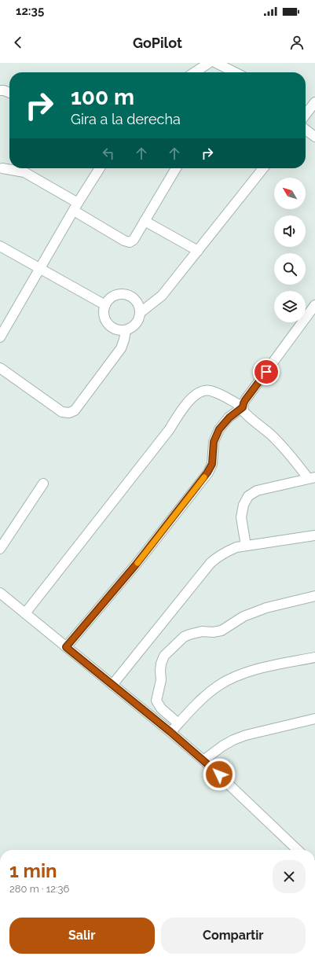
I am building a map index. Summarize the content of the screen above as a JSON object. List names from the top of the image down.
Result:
{
  "north": "top left",
  "page": {
    "status": "12:35",
    "header": "GoPilot",
    "turn": ["100 m", "Gira a la derecha"],
    "heading": ["1 min", "280 m · 12:36"],
    "buttons": ["Salir", "Compartir"]
  }
}
